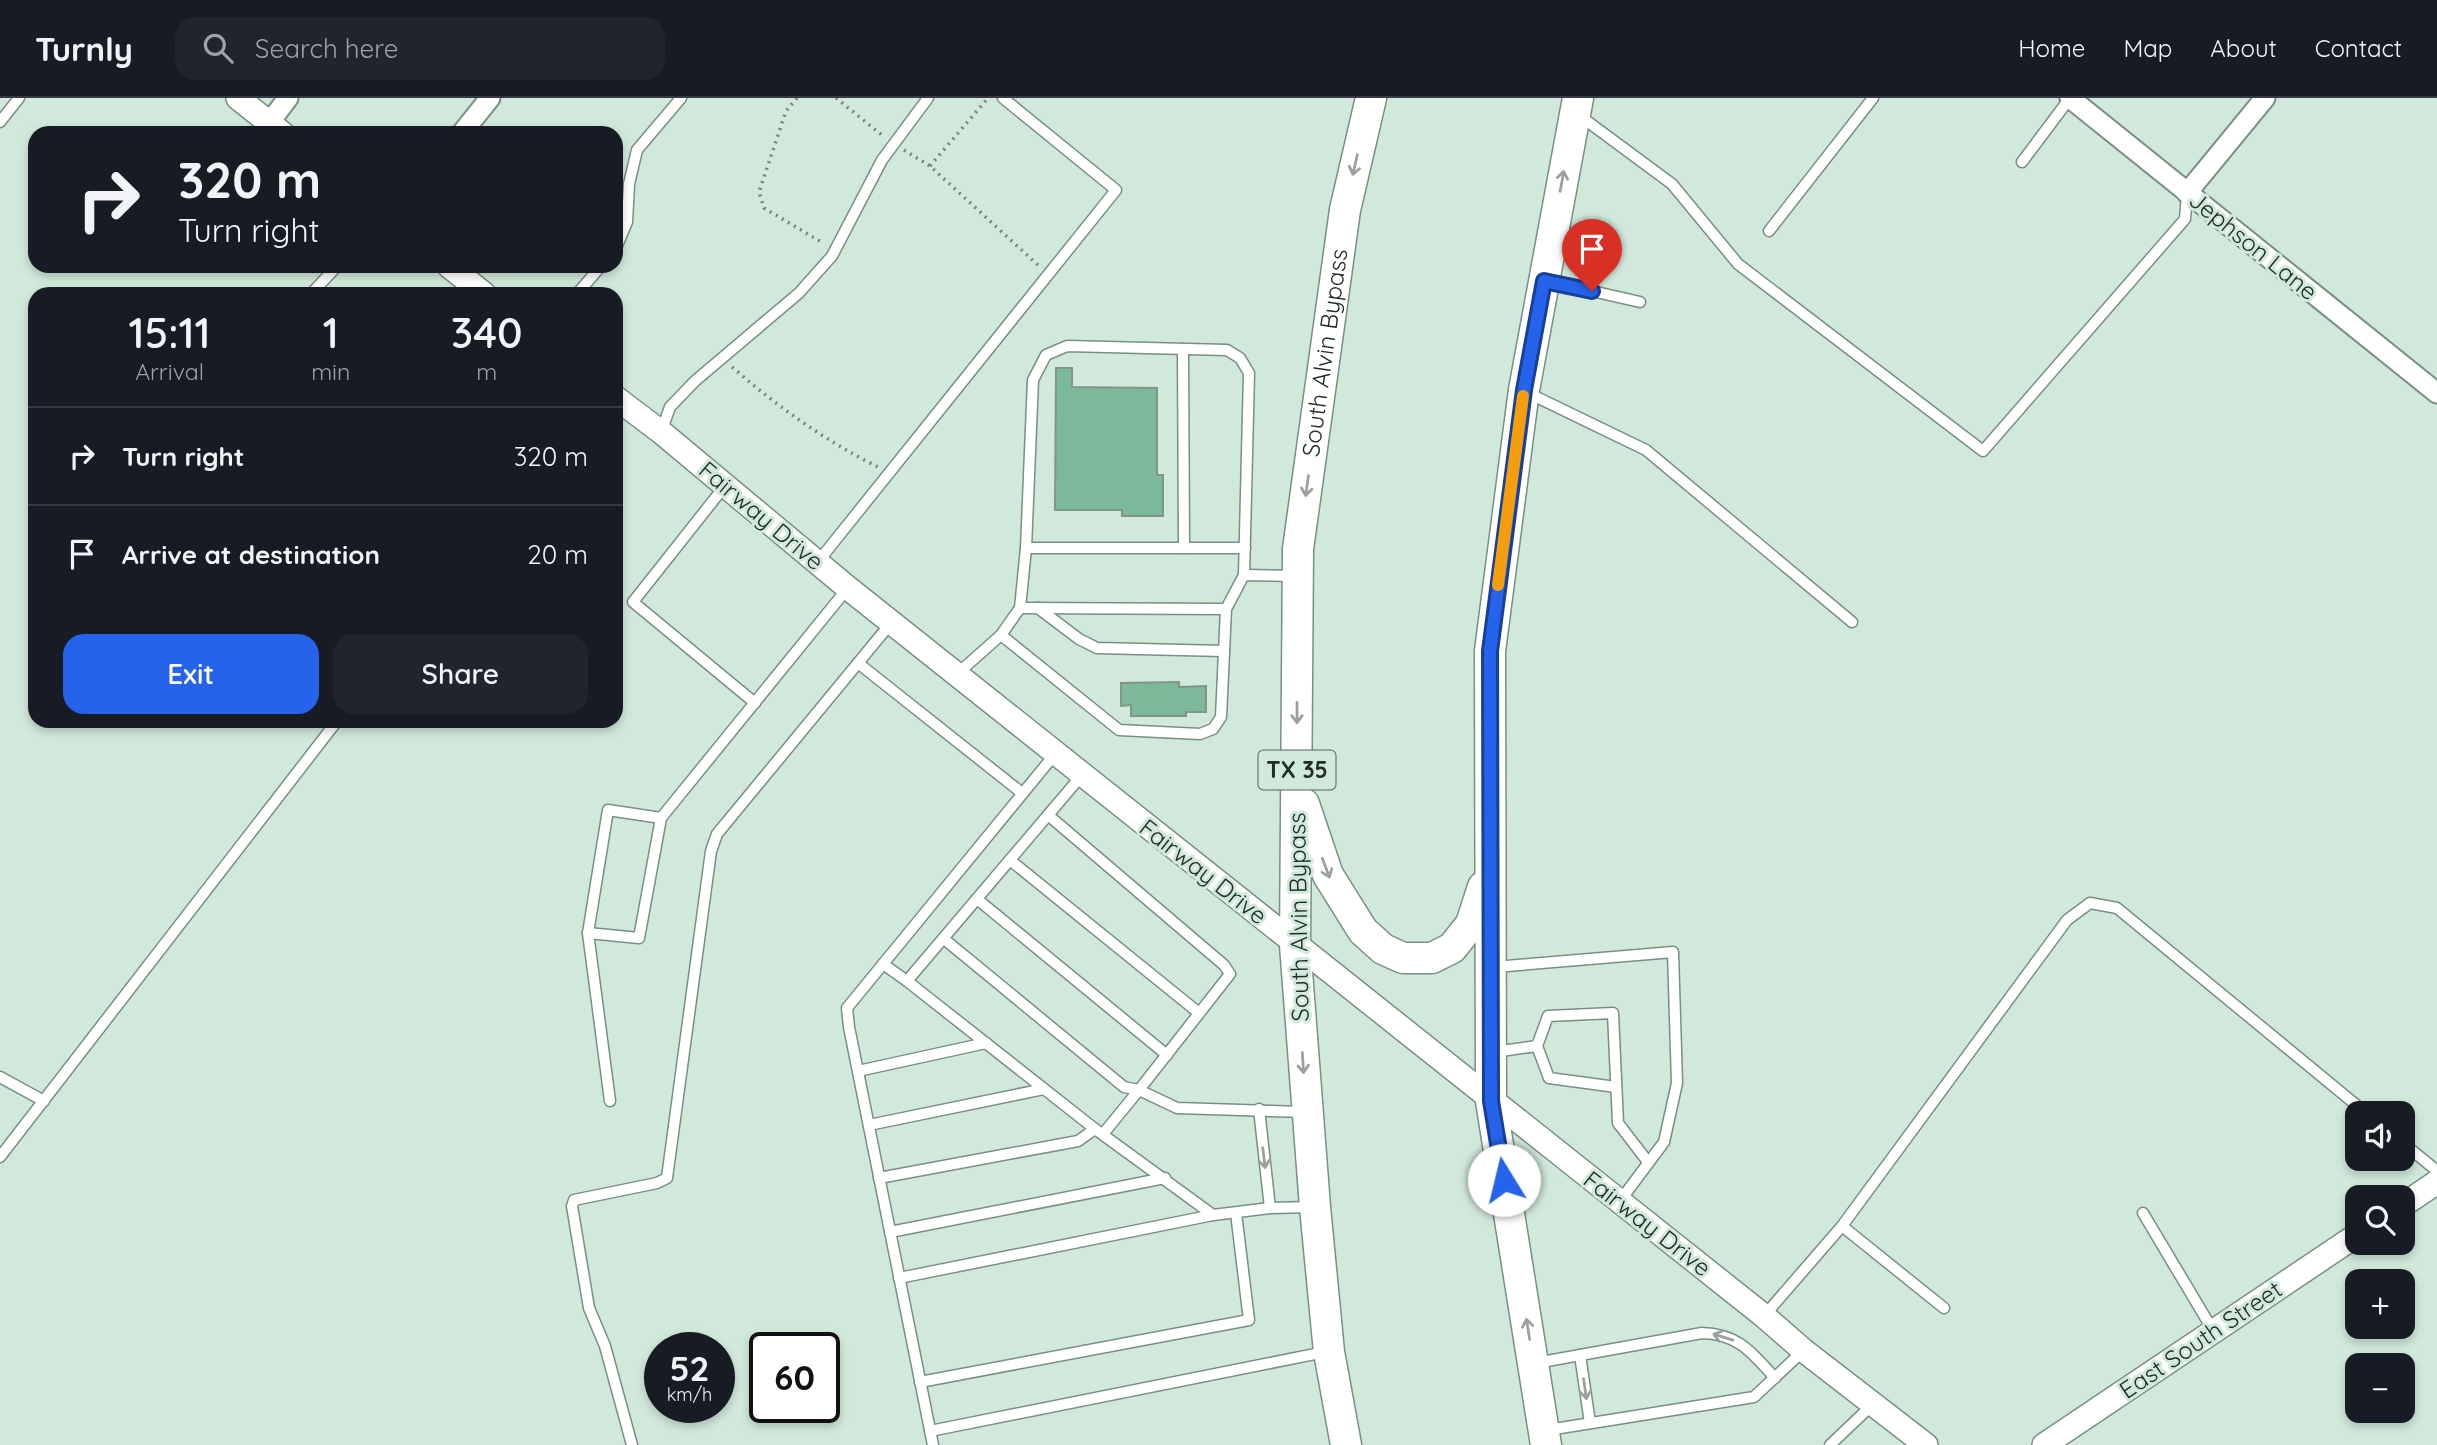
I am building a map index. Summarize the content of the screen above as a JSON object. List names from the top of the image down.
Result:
{
  "streets": {
    "main road": ["South Alvin Bypass", "TX 35"],
    "street": ["Jephson Lane", "Fairway Drive", "East South Street"]
  },
  "crossings": [
    ["South Alvin Bypass", "Fairway Drive"]
  ],
  "page": {
    "header": "Turnly",
    "search": "Search here",
    "nav": [
      "Home",
      "Map",
      "About",
      "Contact"
    ],
    "turn": ["320 m", "Turn right"],
    "eta": [
      "15:11",
      "Arrival",
      "1",
      "min",
      "340",
      "m"
    ],
    "list": [
      {
        "name": "Turn right",
        "value": "320 m"
      },
      {
        "name": "Arrive at destination",
        "value": "20 m"
      }
    ],
    "buttons": ["Exit", "Share"],
    "map_buttons": ["+", "−"],
    "speed": "52 km/h",
    "limit": "60"
  }
}
